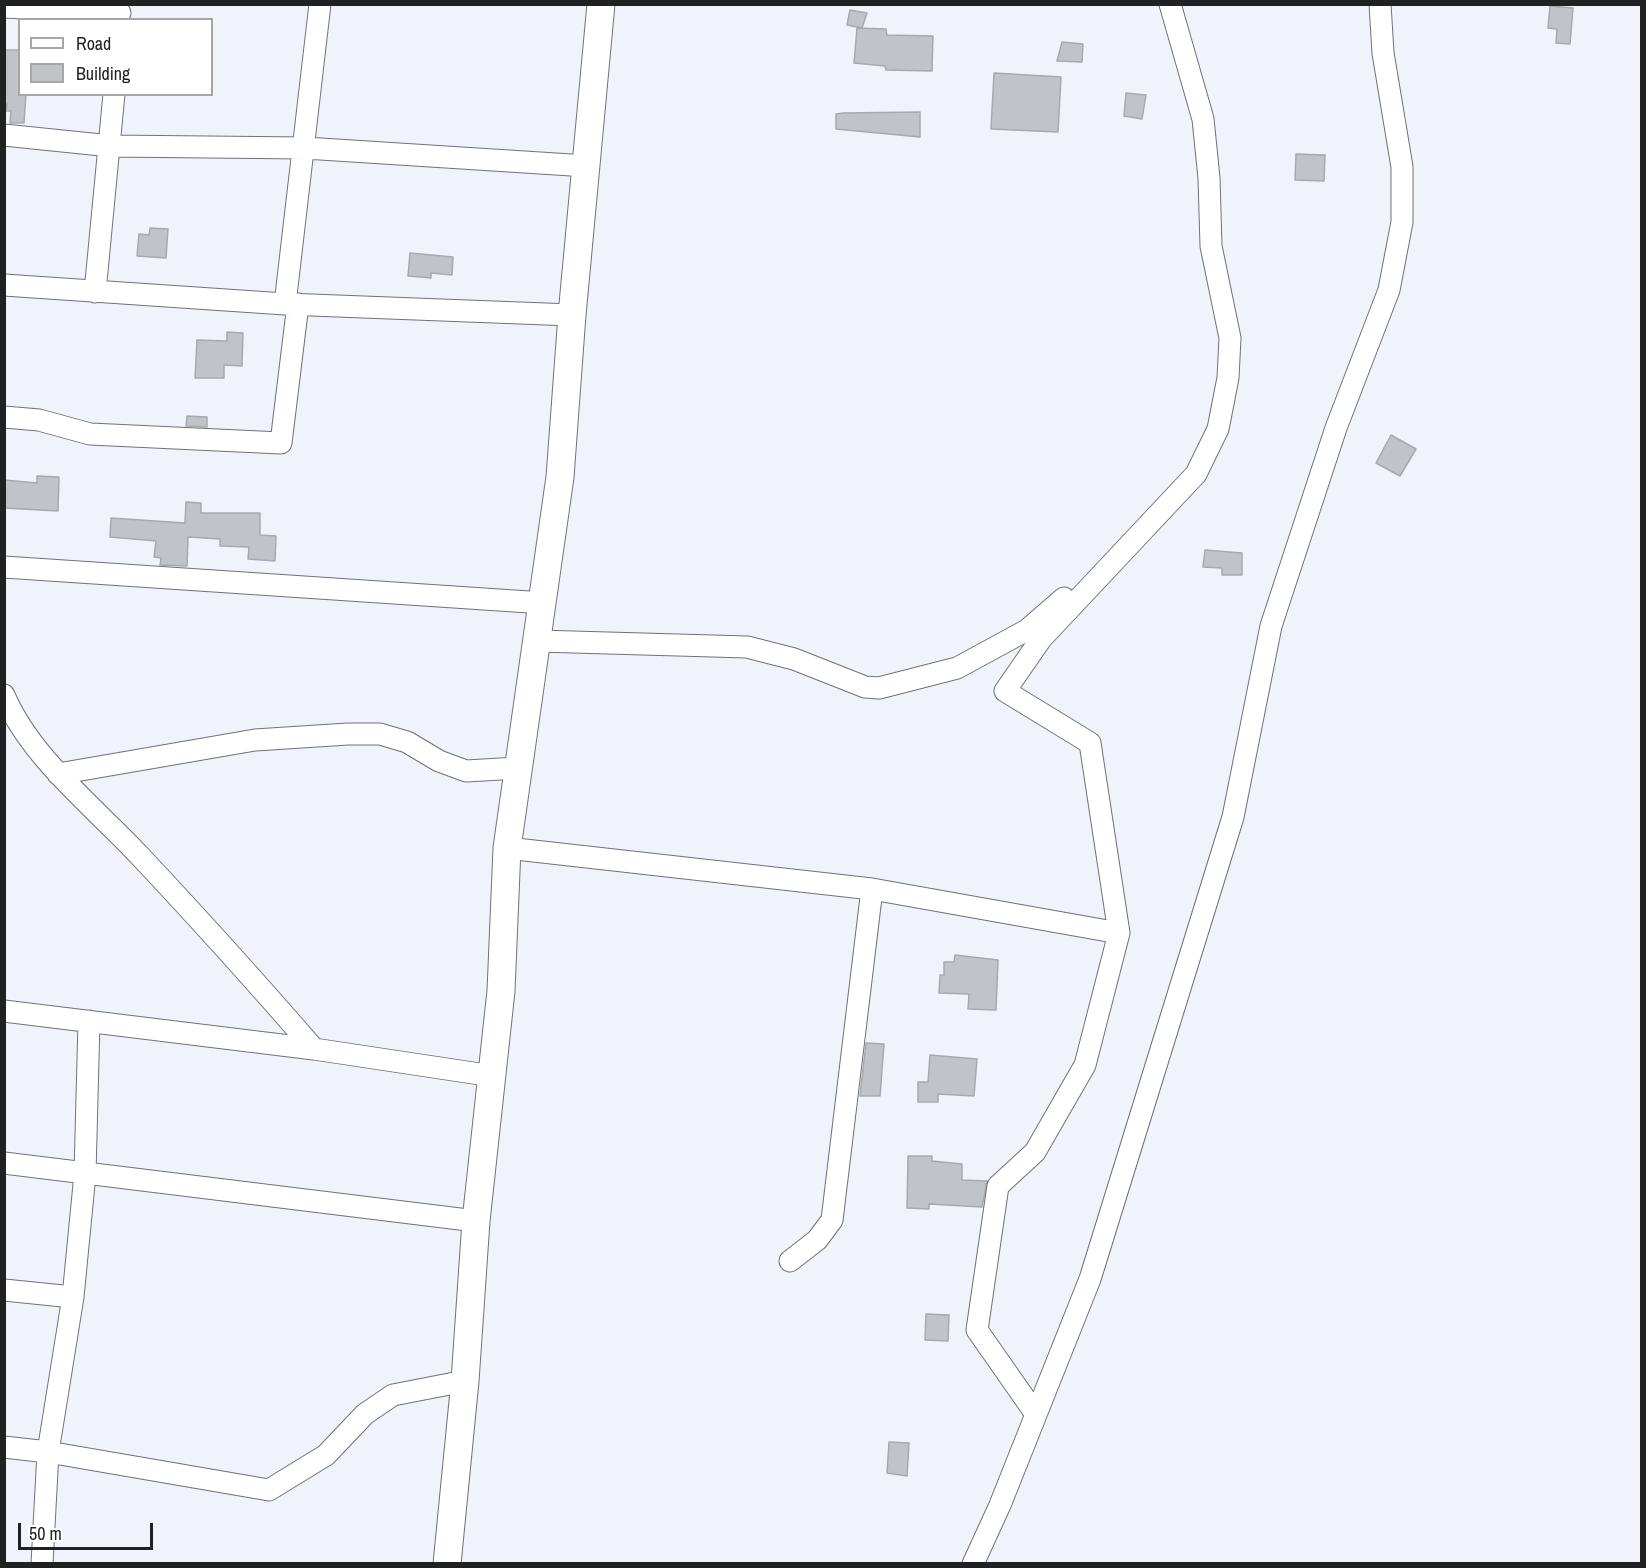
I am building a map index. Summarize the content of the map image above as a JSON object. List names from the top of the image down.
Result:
{
  "legend": ["Road", "Building"],
  "scale_bar": "50 m"
}
